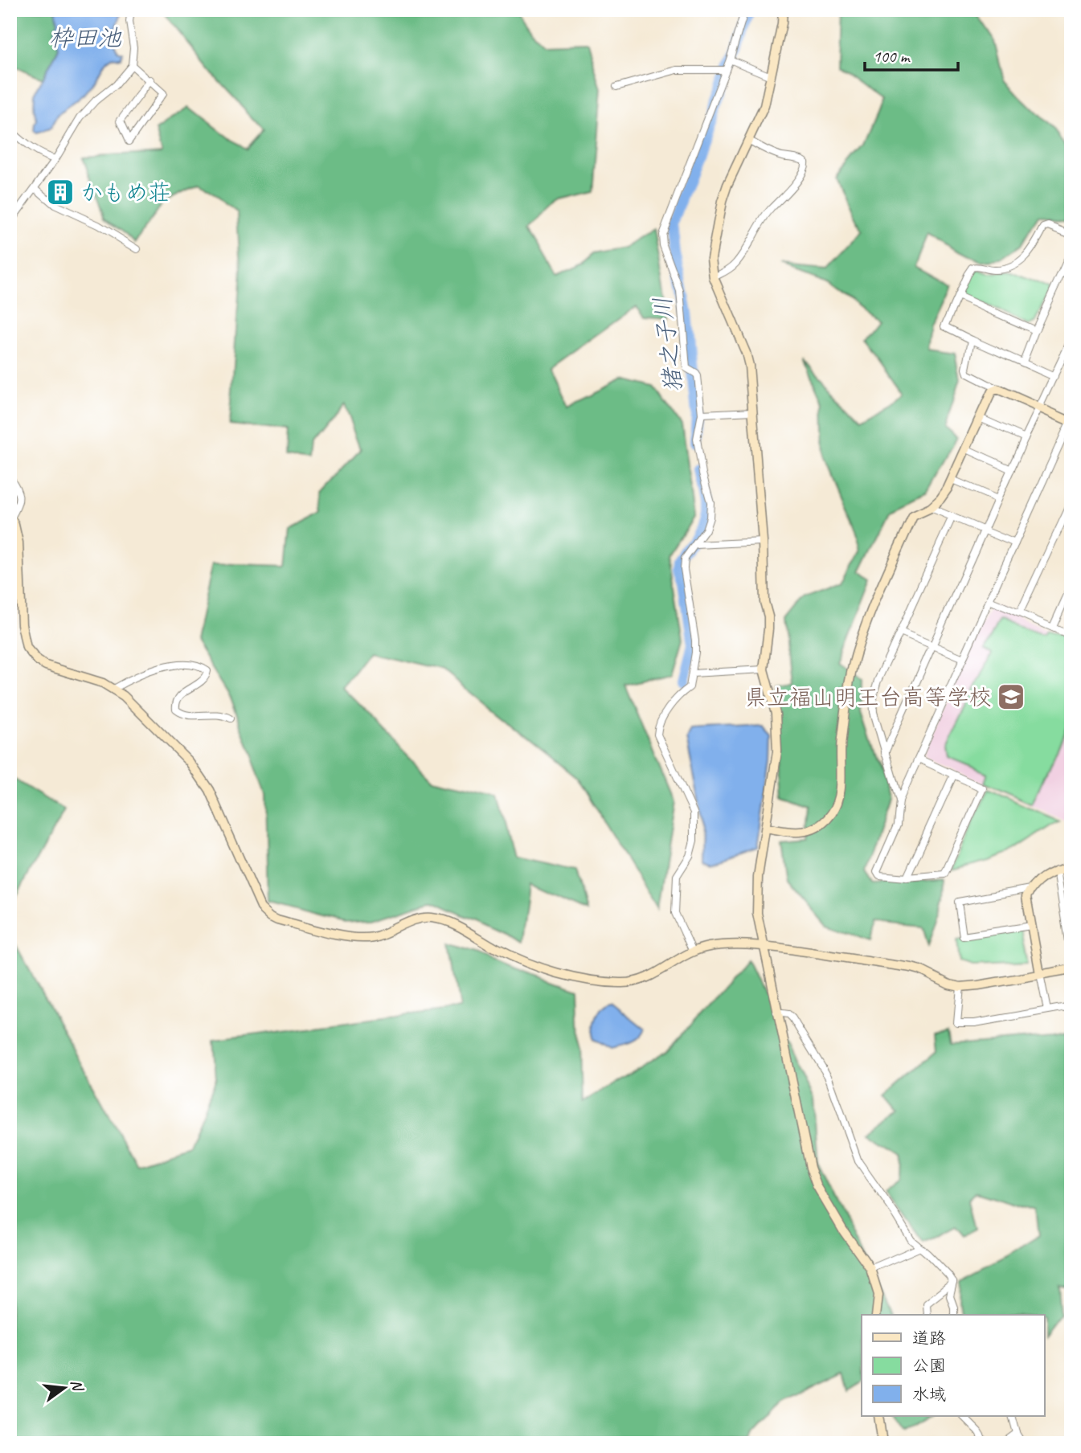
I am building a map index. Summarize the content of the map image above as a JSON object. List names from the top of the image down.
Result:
{
  "water": ["枠田池", "猪之子川"],
  "places": {
    "building": ["かもめ荘"],
    "school or university": ["県立福山明王台高等学校"]
  },
  "legend": ["道路", "公園", "水域"],
  "scale_bar": "100 m",
  "north": "right"
}
